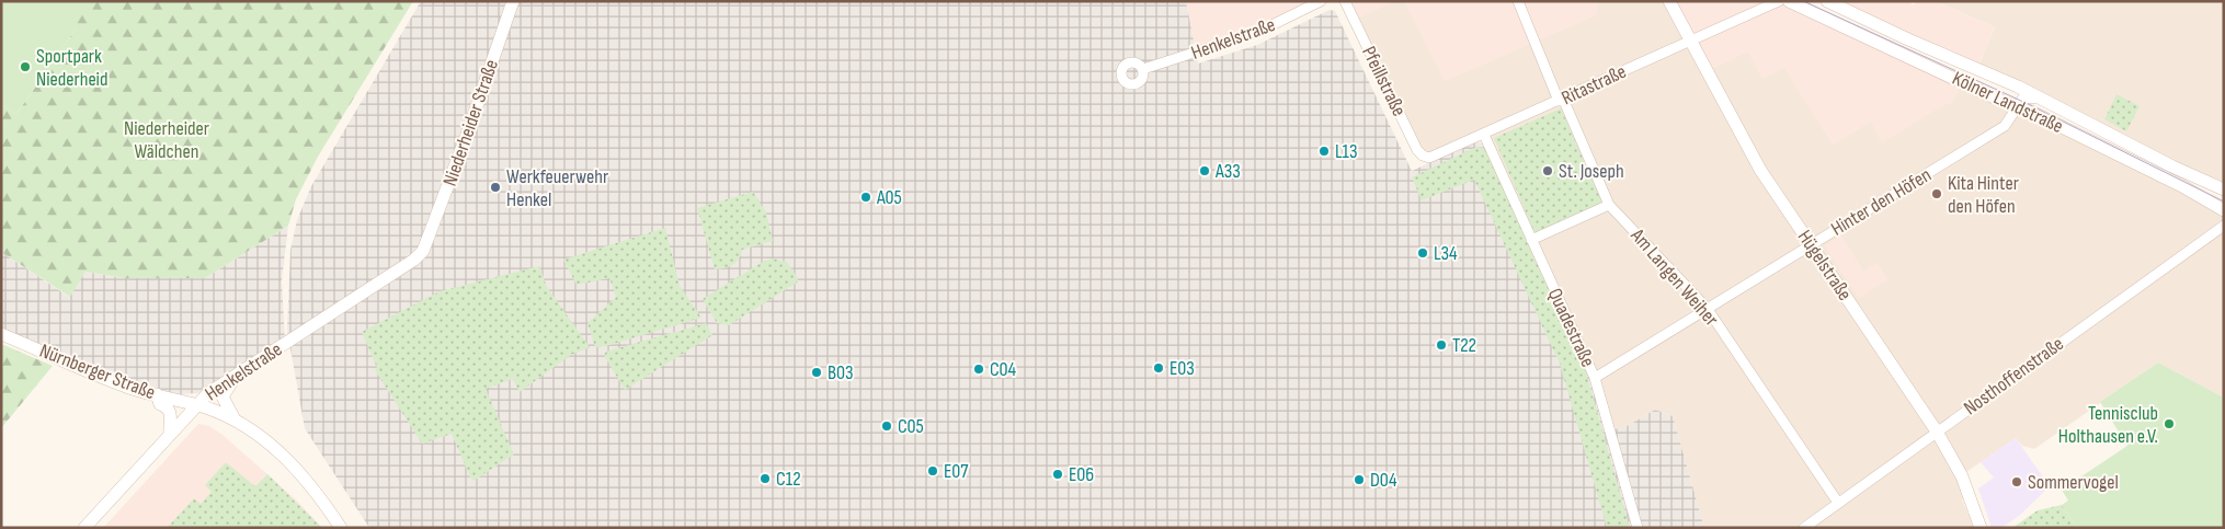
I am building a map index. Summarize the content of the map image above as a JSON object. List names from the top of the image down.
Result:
{
  "streets": {
    "street": [
      "Henkelstraße",
      "Pfeillstraße",
      "Ritastraße",
      "Kölner Landstraße",
      "Niederheider Straße",
      "Hinter den Höfen",
      "Hügelstraße",
      "Am Langen Weiher",
      "Quadestraße",
      "Nürnberger Straße",
      "Nosthoffenstraße"
    ]
  },
  "crossings": [
    ["Henkelstraße", "Niederheider Straße"],
    ["Henkelstraße", "Nürnberger Straße"],
    ["Pfeillstraße", "Ritastraße"],
    ["Ritastraße", "Hügelstraße"],
    ["Ritastraße", "Am Langen Weiher"],
    ["Ritastraße", "Quadestraße"],
    ["Kölner Landstraße", "Hinter den Höfen"],
    ["Hinter den Höfen", "Hügelstraße"],
    ["Hinter den Höfen", "Am Langen Weiher"],
    ["Hinter den Höfen", "Quadestraße"],
    ["Hügelstraße", "Nosthoffenstraße"],
    ["Am Langen Weiher", "Nosthoffenstraße"]
  ],
  "parks": ["Niederheider Wäldchen"],
  "places": [
    "Sportpark Niederheid",
    "L13",
    "A33",
    "St. Joseph",
    "Werkfeuerwehr Henkel",
    "Kita Hinter den Höfen",
    "A05",
    "L34",
    "T22",
    "E03",
    "C04",
    "B03",
    "Tennisclub Holthausen e.V.",
    "C05",
    "E07",
    "E06",
    "C12",
    "D04",
    "Sommervogel"
  ]
}
